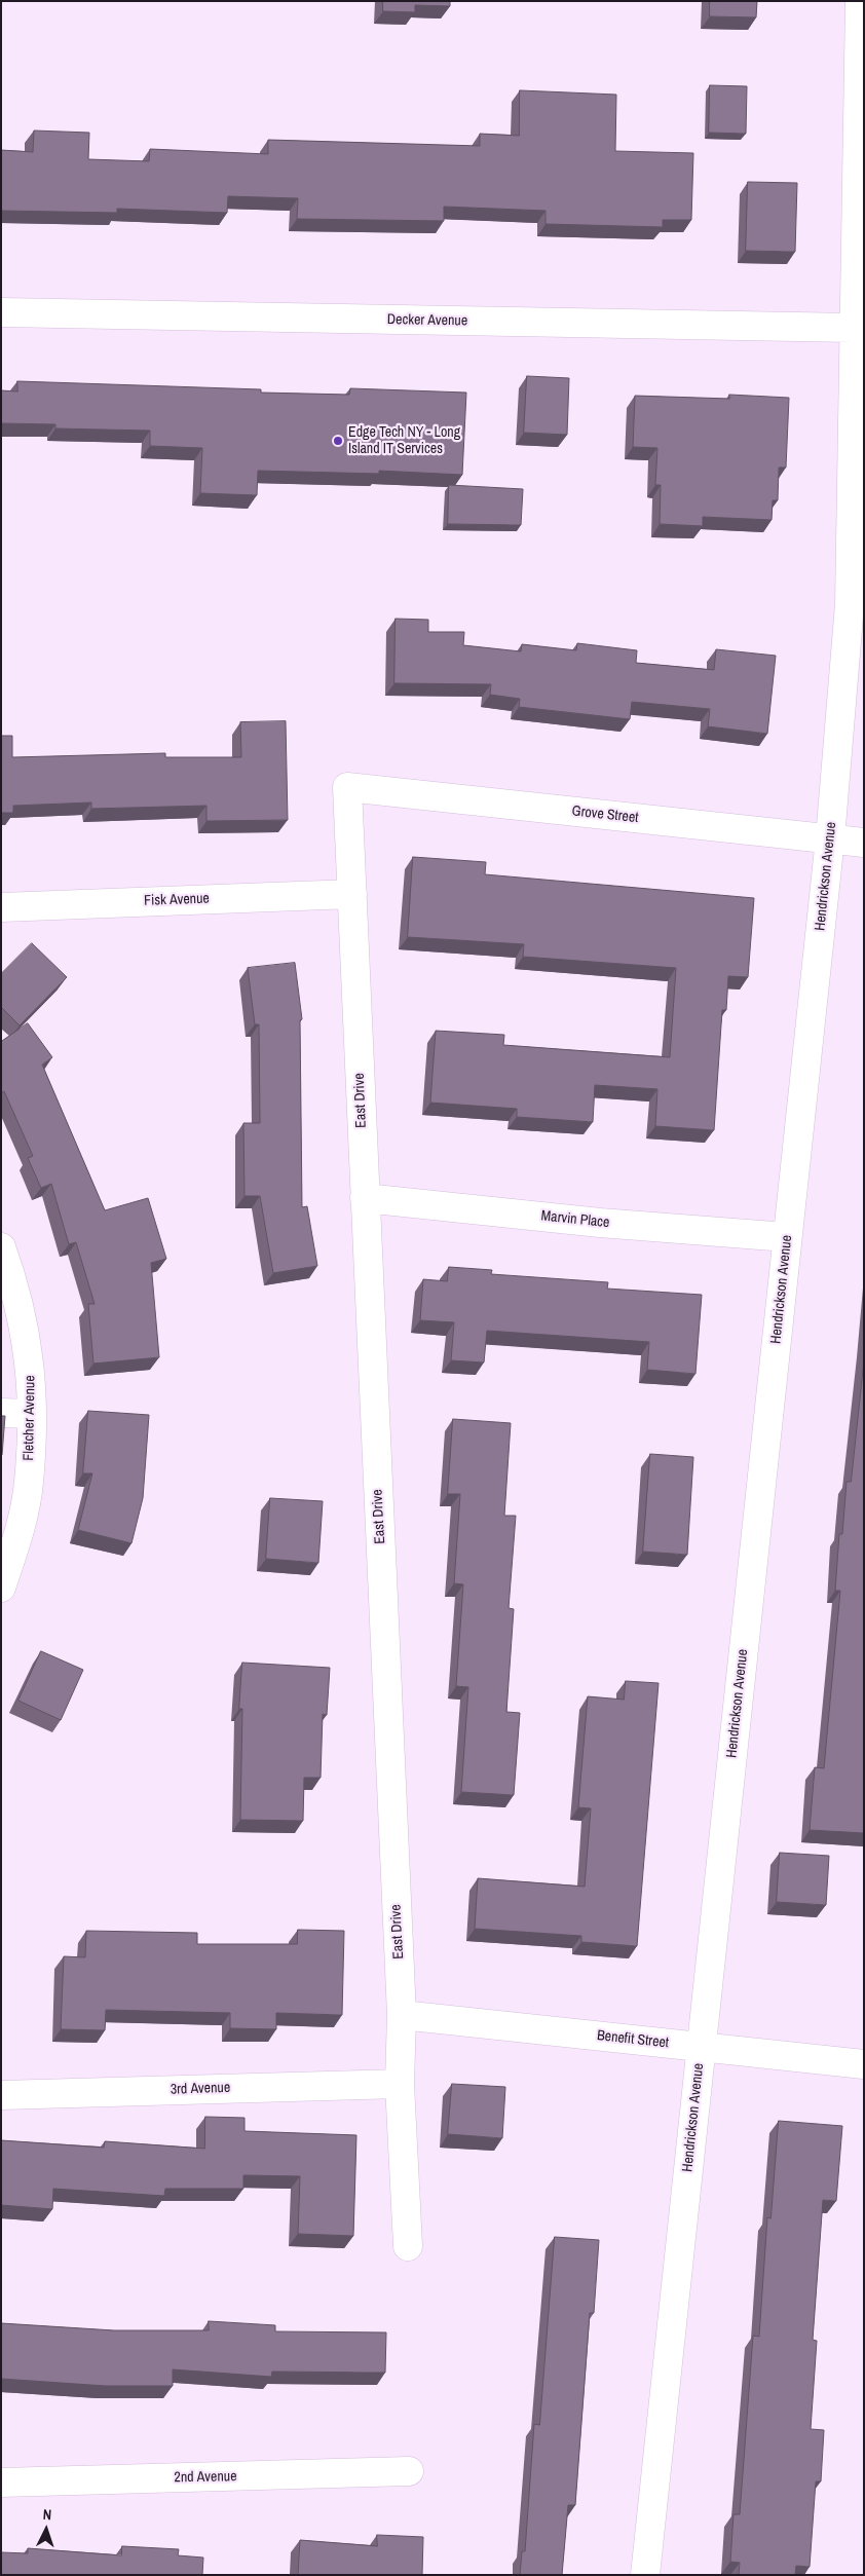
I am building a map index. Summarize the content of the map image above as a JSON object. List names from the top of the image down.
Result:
{
  "streets": {
    "street": [
      "Decker Avenue",
      "Grove Street",
      "Hendrickson Avenue",
      "Fisk Avenue",
      "East Drive",
      "Marvin Place",
      "Fletcher Avenue",
      "Benefit Street",
      "3rd Avenue",
      "2nd Avenue"
    ]
  },
  "crossings": [
    ["Decker Avenue", "Hendrickson Avenue"],
    ["Grove Street", "Hendrickson Avenue"],
    ["Grove Street", "East Drive"],
    ["Hendrickson Avenue", "Marvin Place"],
    ["Hendrickson Avenue", "Benefit Street"],
    ["Fisk Avenue", "East Drive"],
    ["East Drive", "Marvin Place"],
    ["East Drive", "Benefit Street"],
    ["East Drive", "3rd Avenue"]
  ],
  "places": ["Edge Tech NY - Long Island IT Services"],
  "north": "top"
}
